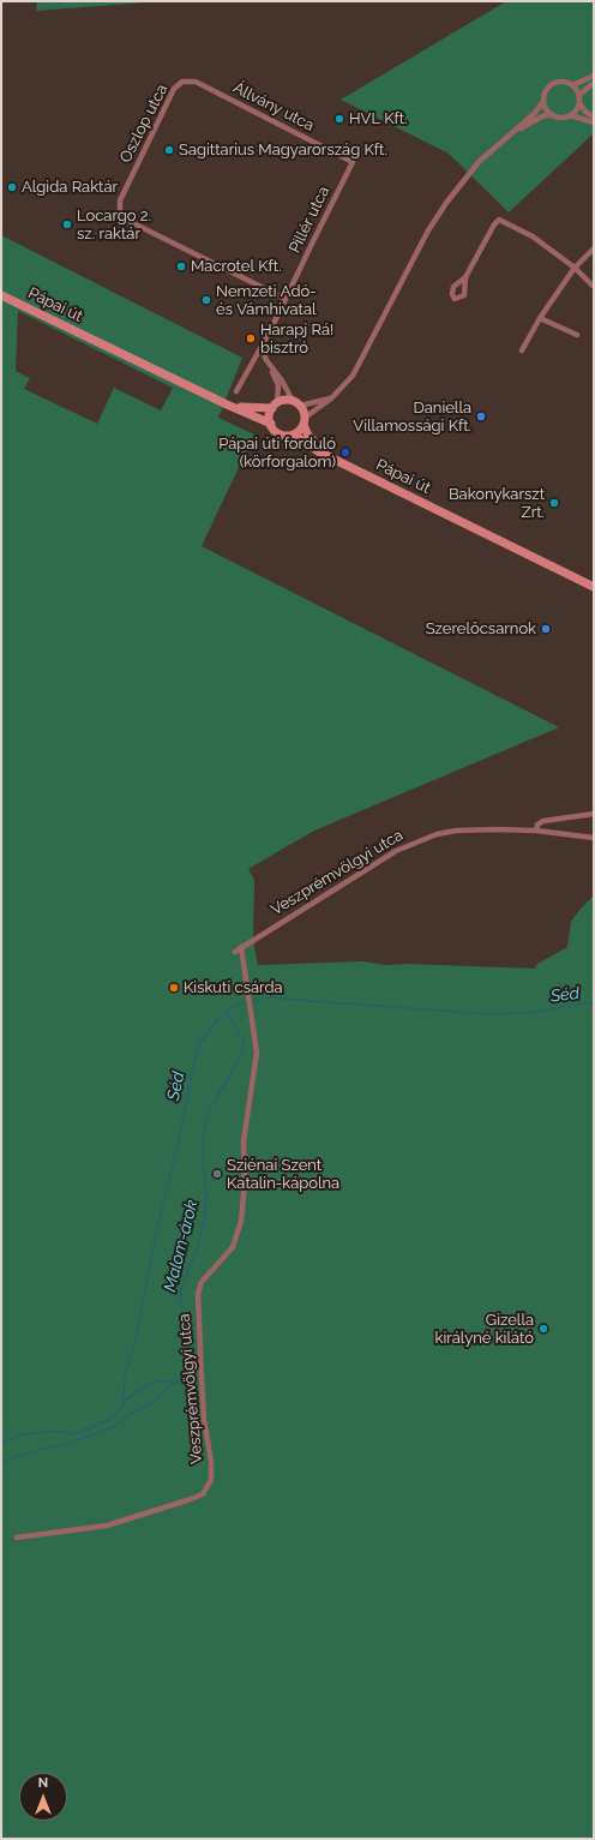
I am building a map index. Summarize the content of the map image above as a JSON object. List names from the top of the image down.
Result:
{
  "streets": {
    "main road": ["Pápai út"],
    "street": [
      "Állvány utca",
      "Oszlop utca",
      "Pillér utca",
      "Veszprémvölgyi utca"
    ]
  },
  "crossings": [
    ["Állvány utca", "Oszlop utca"],
    ["Állvány utca", "Pillér utca"],
    ["Oszlop utca", "Pillér utca"]
  ],
  "water": ["Séd", "Malom-árok"],
  "places": [
    "HVL Kft.",
    "Sagittarius Magyarország Kft.",
    "Algida Raktár",
    "Locargo 2. sz. raktár",
    "Macrotel Kft.",
    "Nemzeti Adó- és Vámhivatal",
    "Harapj Rá! bisztró",
    "Daniella Villamossági Kft.",
    "Pápai úti forduló (körforgalom)",
    "Bakonykarszt Zrt.",
    "Szerelőcsarnok",
    "Kiskuti csárda",
    "Sziénai Szent Katalin-kápolna",
    "Gizella királyné kilátó"
  ],
  "north": "top"
}
